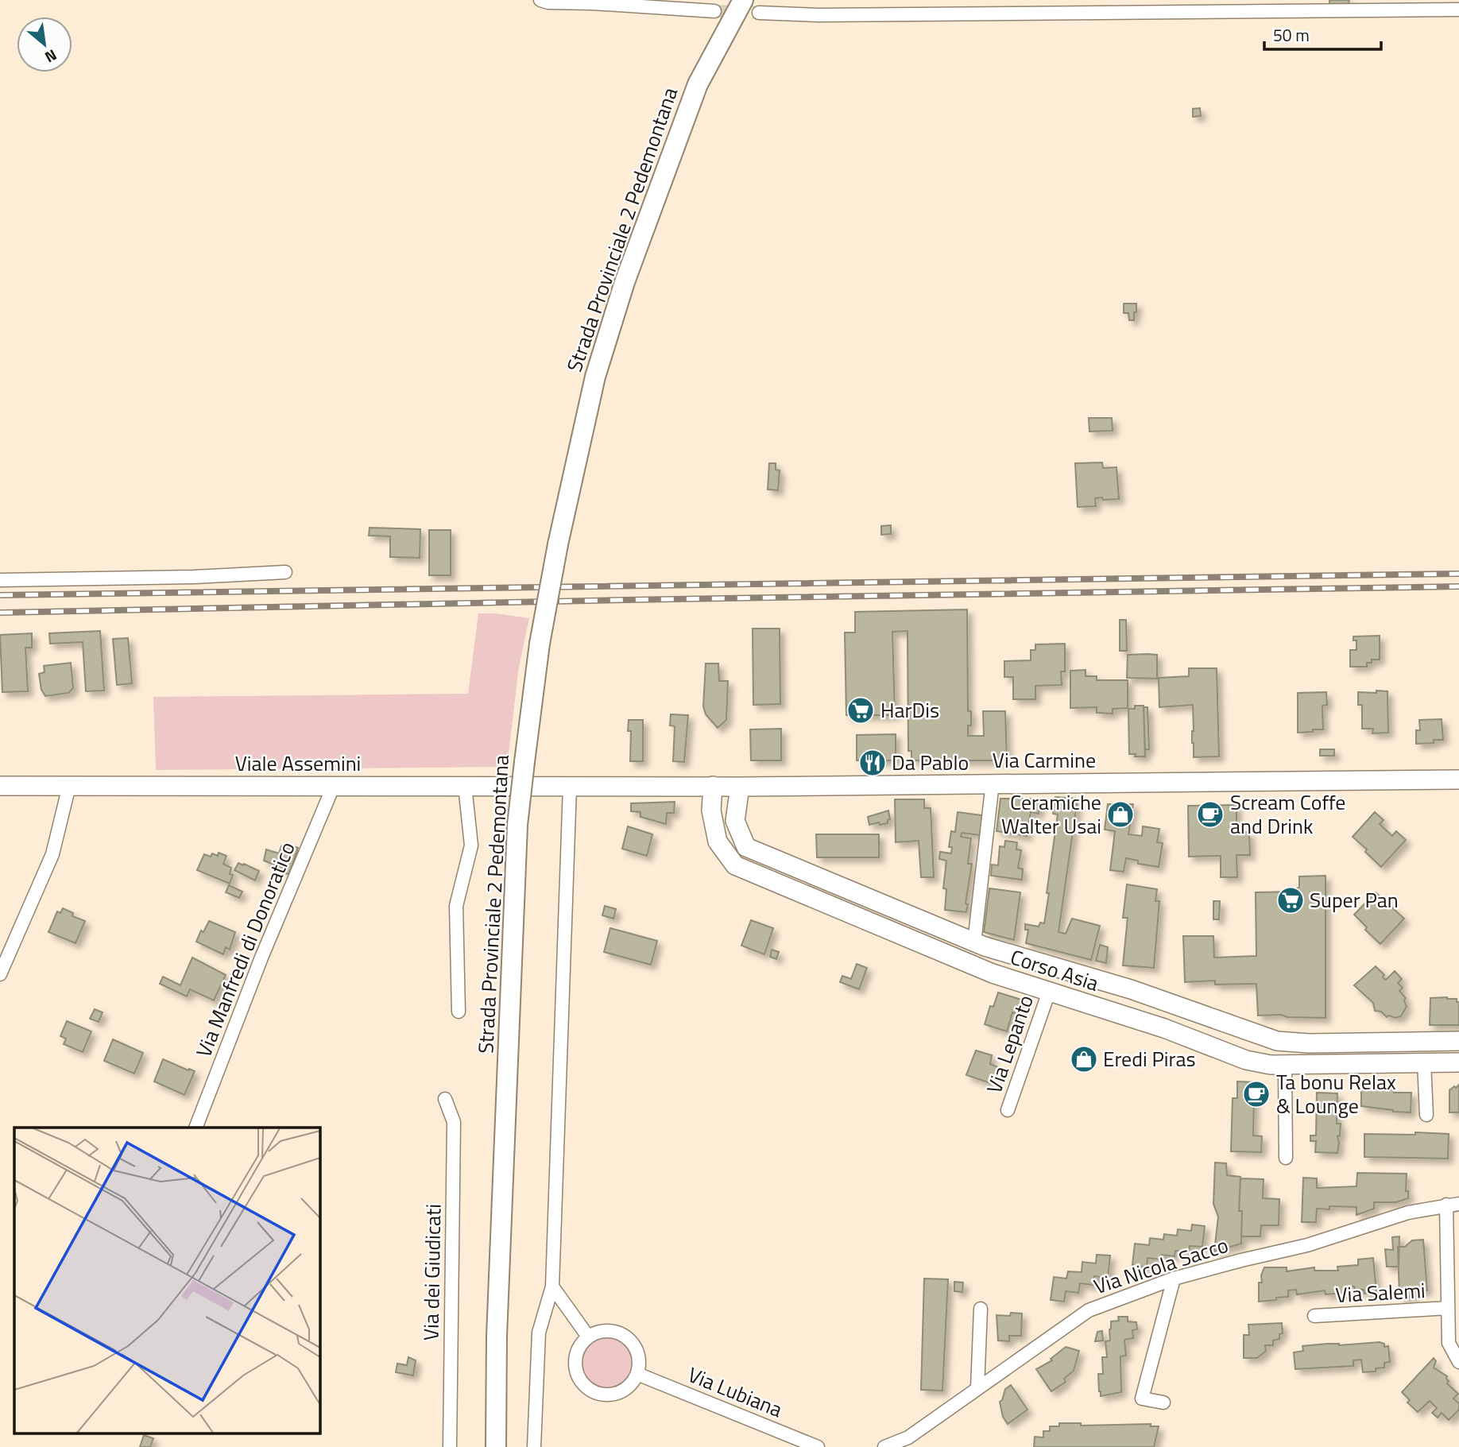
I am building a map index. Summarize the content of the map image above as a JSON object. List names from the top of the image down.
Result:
{
  "streets": {
    "main road": ["Strada Provinciale 2 Pedemontana"],
    "street": [
      "Via Carmine",
      "Viale Assemini",
      "Via Manfredi di Donoratico",
      "Corso Asia",
      "Via Lepanto",
      "Via Nicola Sacco",
      "Via dei Giudicati",
      "Via Salemi",
      "Via Lubiana"
    ]
  },
  "crossings": [
    ["Via Carmine", "Viale Assemini"],
    ["Via Carmine", "Corso Asia"],
    ["Viale Assemini", "Via Manfredi di Donoratico"],
    ["Corso Asia", "Via Lepanto"]
  ],
  "places": {
    "supermarket": ["HarDis", "Super Pan"],
    "restaurant": ["Da Pablo"],
    "shop": ["Ceramiche Walter Usai", "Eredi Piras"],
    "cafe": ["Scream Coffe and Drink", "Ta bonu Relax & Lounge"]
  },
  "scale_bar": "50 m",
  "north": "bottom right"
}
